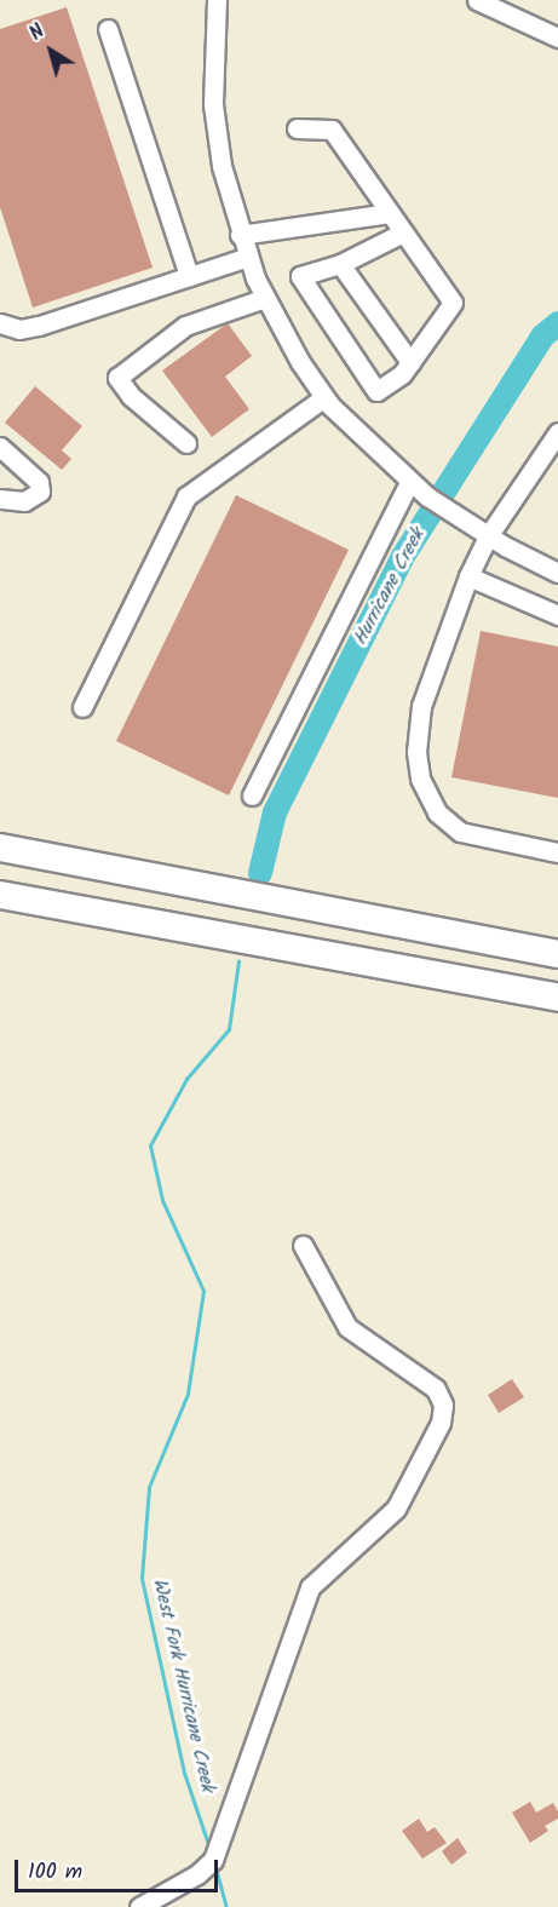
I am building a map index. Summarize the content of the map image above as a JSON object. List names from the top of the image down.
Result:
{
  "water": ["Hurricane Creek", "West Fork Hurricane Creek"],
  "scale_bar": "100 m",
  "north": "top left"
}
